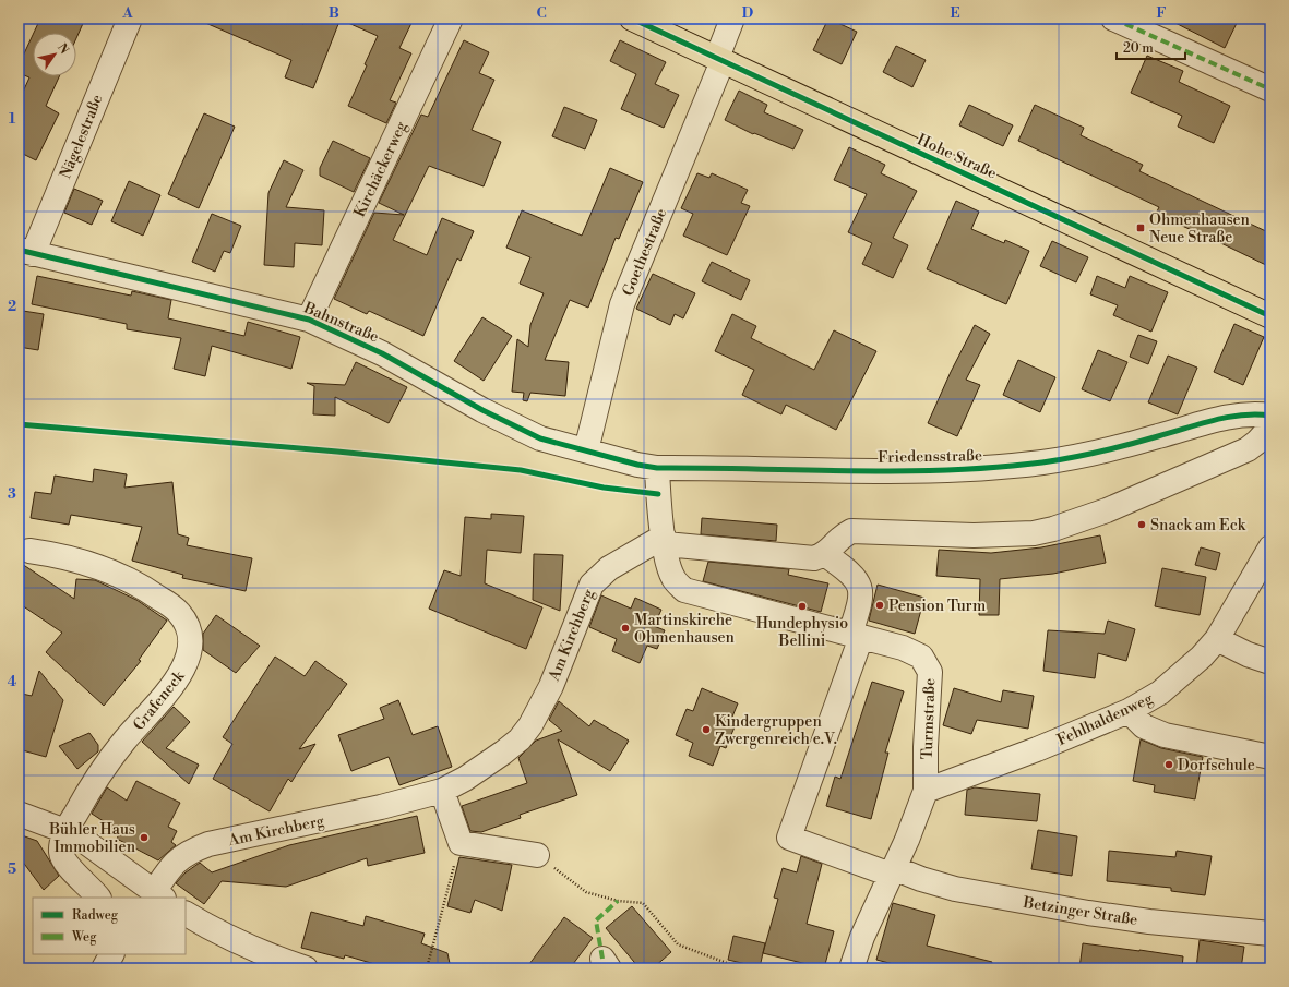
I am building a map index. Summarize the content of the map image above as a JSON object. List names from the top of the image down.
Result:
{
  "streets": {
    "main road": ["Hohe Straße"],
    "street": [
      "Nägelestraße",
      "Kirchäckerweg",
      "Goethestraße",
      "Bahnstraße",
      "Friedensstraße",
      "Am Kirchberg",
      "Grafeneck",
      "Turmstraße",
      "Fehlhaldenweg",
      "Betzinger Straße"
    ]
  },
  "crossings": [
    ["Nägelestraße", "Bahnstraße"],
    ["Hohe Straße", "Goethestraße"],
    ["Kirchäckerweg", "Bahnstraße"],
    ["Goethestraße", "Bahnstraße"],
    ["Goethestraße", "Friedensstraße"],
    ["Bahnstraße", "Friedensstraße"],
    ["Am Kirchberg", "Turmstraße"],
    ["Turmstraße", "Fehlhaldenweg"],
    ["Turmstraße", "Betzinger Straße"]
  ],
  "places": {
    "transit": ["Ohmenhausen Neue Straße"],
    "other": [
      "Snack am Eck",
      "Pension Turm",
      "Hundephysio Bellini",
      "Martinskirche Ohmenhausen",
      "Kindergruppen Zwergenreich e.V.",
      "Dorfschule",
      "Bühler Haus Immobilien"
    ]
  },
  "legend": ["Radweg", "Weg"],
  "scale_bar": "20 m",
  "north": "top right",
  "grid": {
    "columns": [
      "A",
      "B",
      "C",
      "D",
      "E",
      "F"
    ],
    "rows": [
      "1",
      "2",
      "3",
      "4",
      "5"
    ]
  }
}
